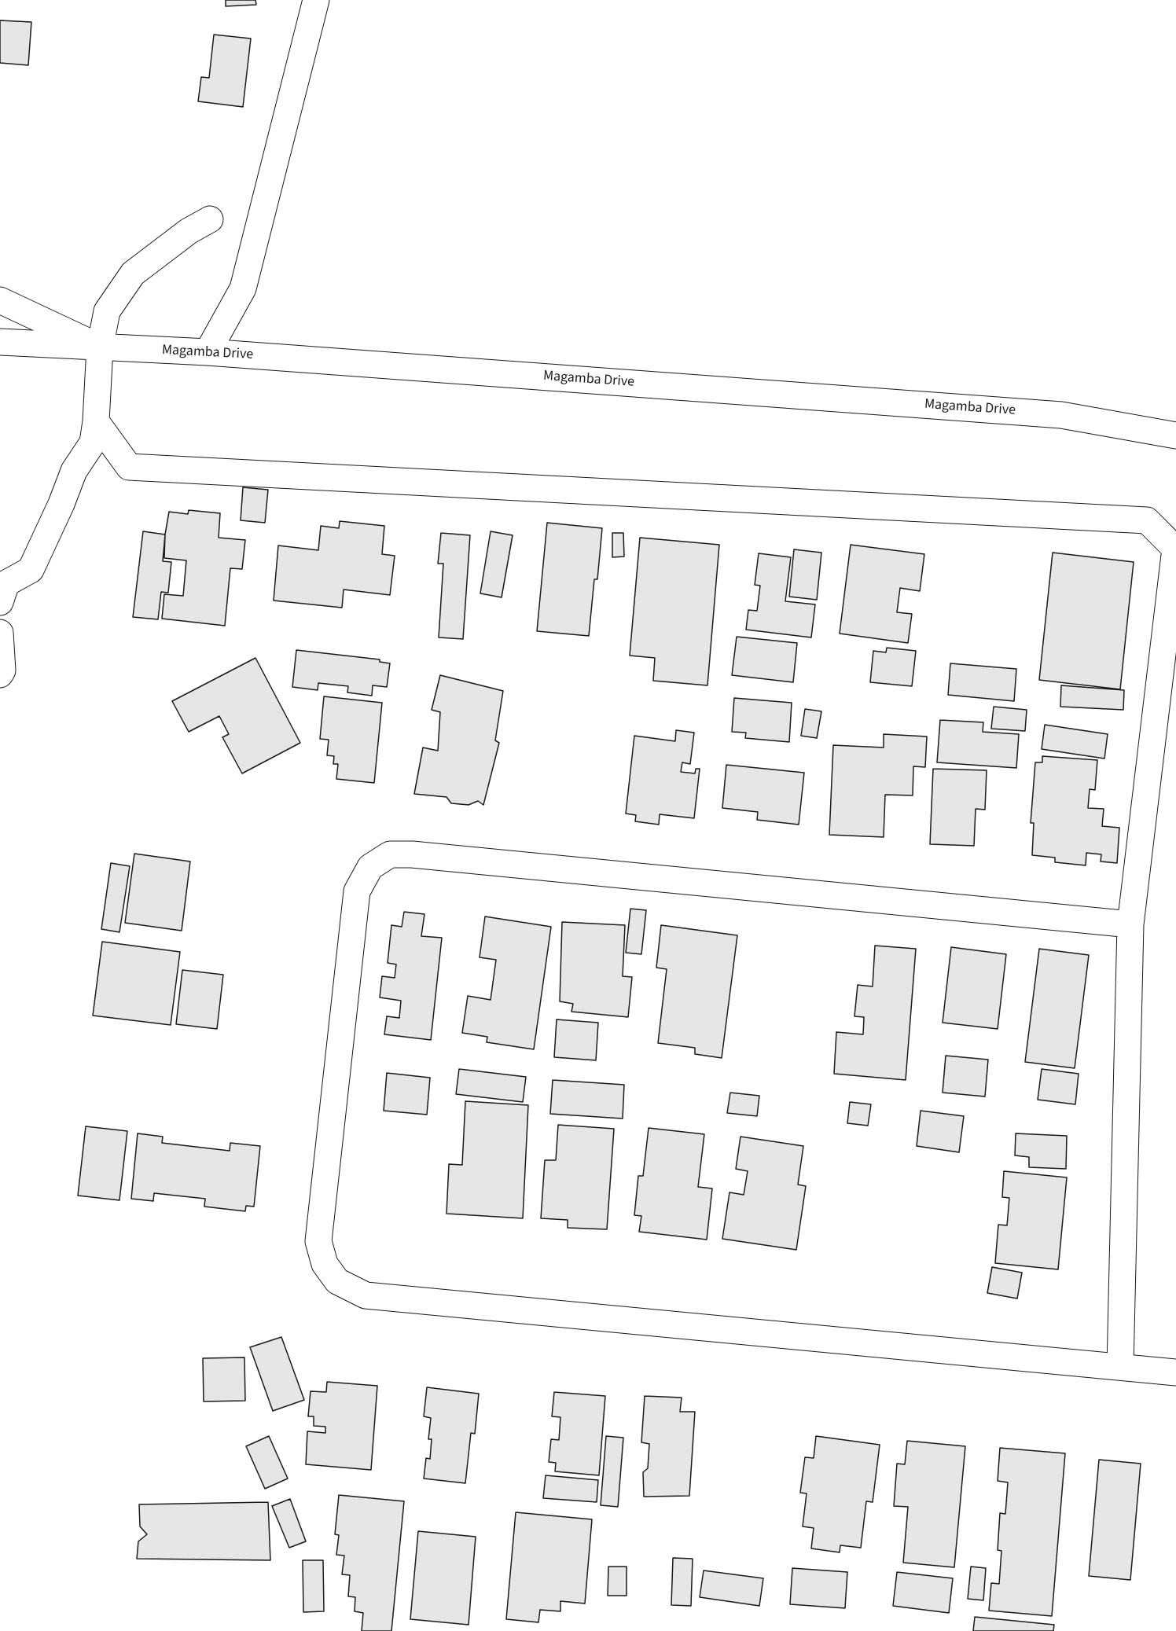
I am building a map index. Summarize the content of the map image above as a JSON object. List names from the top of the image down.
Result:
{
  "streets": {
    "street": ["Magamba Drive"]
  }
}
